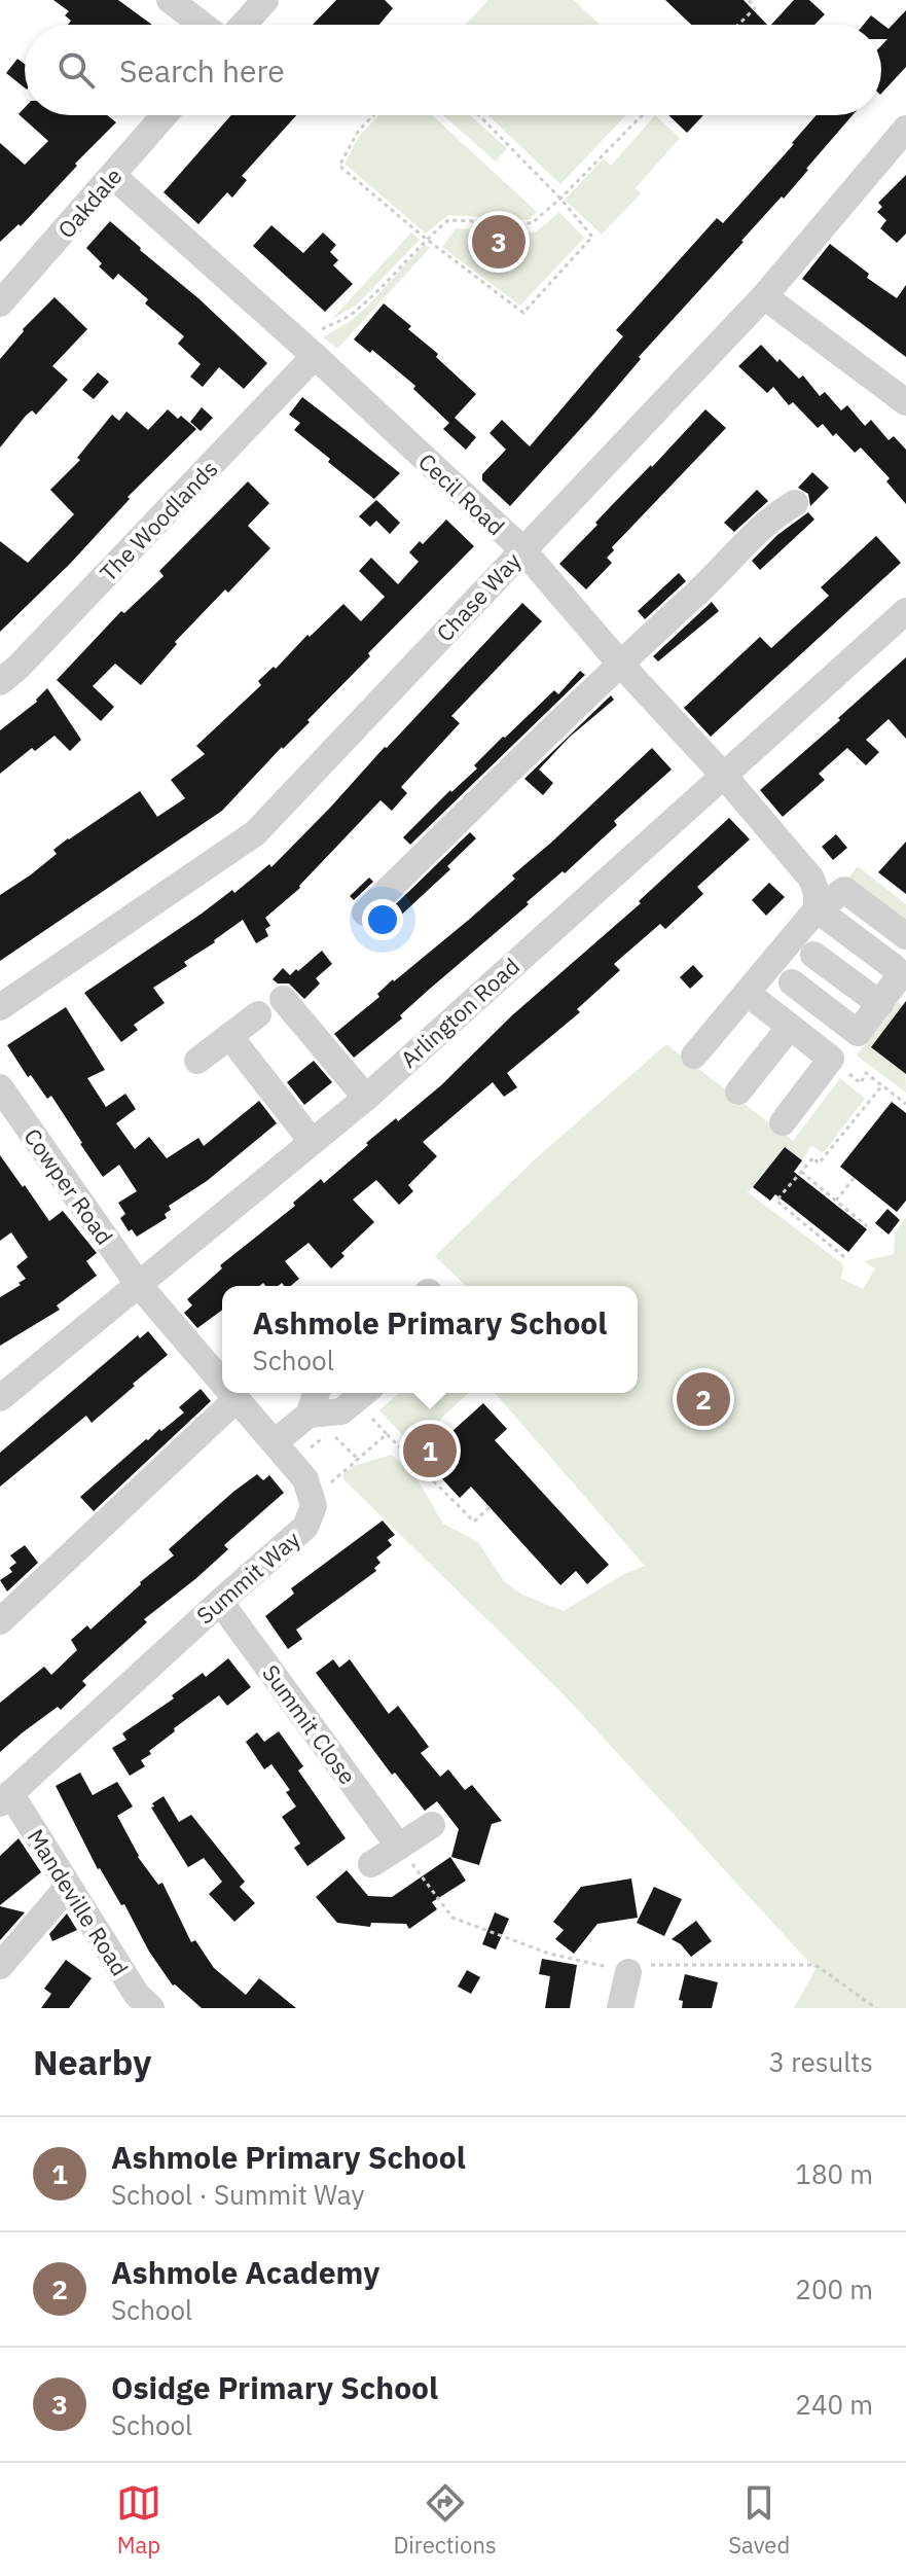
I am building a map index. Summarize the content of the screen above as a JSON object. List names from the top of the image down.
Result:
{
  "streets": {
    "street": [
      "Oakdale",
      "Cecil Road",
      "The Woodlands",
      "Chase Way",
      "Arlington Road",
      "Cowper Road",
      "Summit Way",
      "Summit Close",
      "Mandeville Road"
    ]
  },
  "crossings": [
    ["Oakdale", "Cecil Road"],
    ["Cecil Road", "The Woodlands"],
    ["Cecil Road", "Chase Way"],
    ["Cecil Road", "Arlington Road"],
    ["Arlington Road", "Cowper Road"],
    ["Summit Way", "Summit Close"],
    ["Summit Way", "Mandeville Road"]
  ],
  "page": {
    "search": "Search here",
    "pins": ["3", "2", "1"],
    "popup": ["Ashmole Primary School", "School"],
    "heading": ["Nearby", "3 results"],
    "list": [
      {
        "mark": "1",
        "name": "Ashmole Primary School",
        "note": "School · Summit Way",
        "value": "180 m"
      },
      {
        "mark": "2",
        "name": "Ashmole Academy",
        "note": "School",
        "value": "200 m"
      },
      {
        "mark": "3",
        "name": "Osidge Primary School",
        "note": "School",
        "value": "240 m"
      }
    ],
    "nav": ["Map", "Directions", "Saved"]
  }
}
